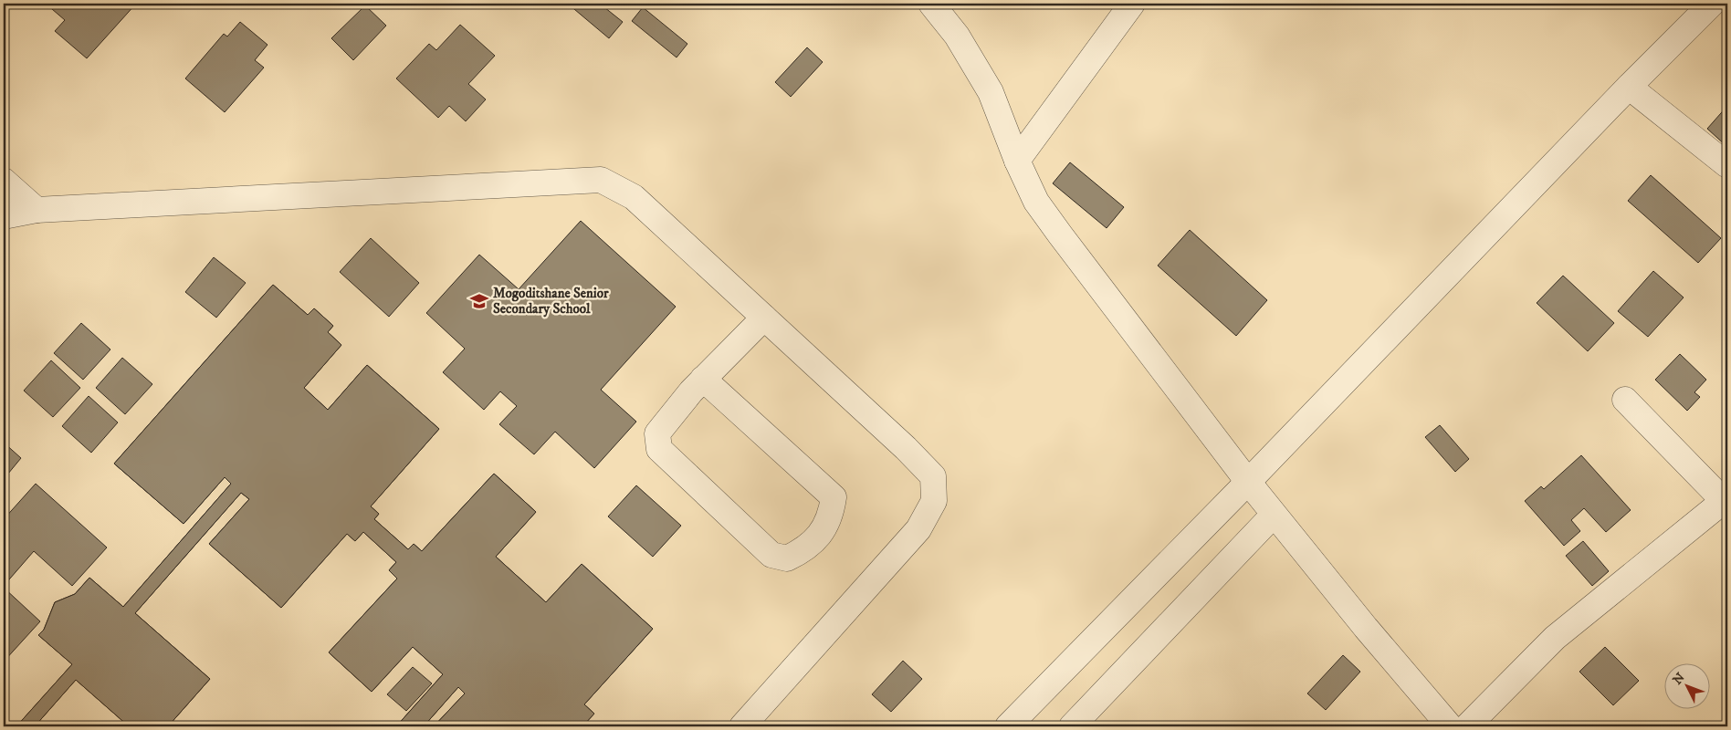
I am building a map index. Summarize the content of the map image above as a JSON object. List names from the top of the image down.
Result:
{
  "places": {
    "school or university": ["Mogoditshane Senior Secondary School"]
  },
  "north": "top left"
}
